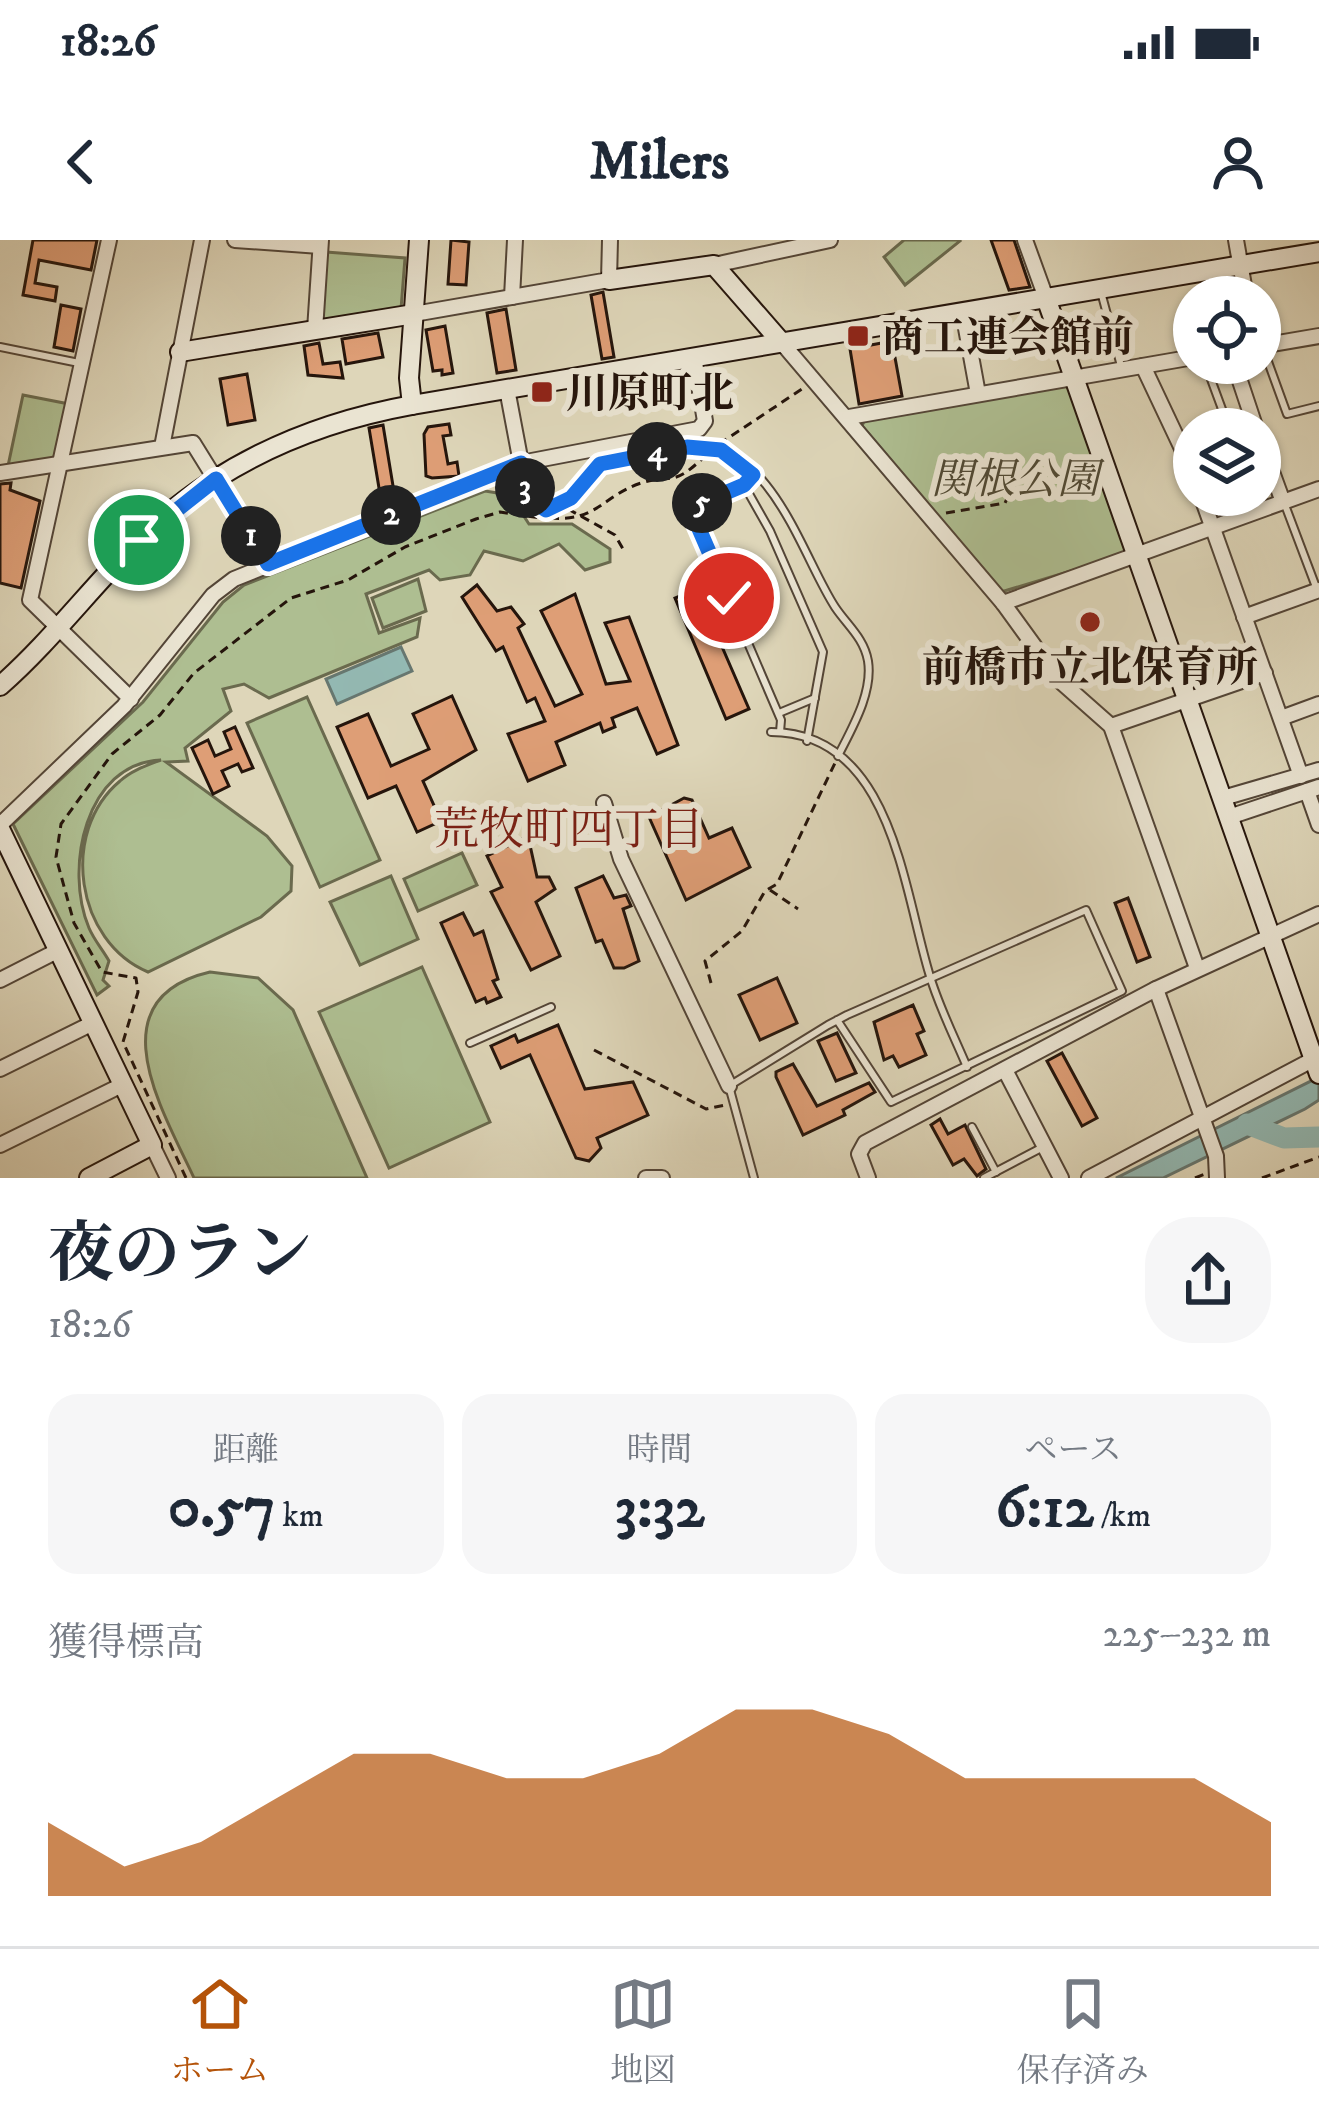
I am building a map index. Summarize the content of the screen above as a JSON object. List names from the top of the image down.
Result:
{
  "districts": ["荒牧町四丁目"],
  "parks": ["関根公園"],
  "places": {
    "transit": ["商工連会館前", "川原町北"],
    "other": ["前橋市立北保育所"]
  },
  "page": {
    "status": "18:26",
    "header": "Milers",
    "pins": [
      "4",
      "3",
      "5",
      "2",
      "1"
    ],
    "heading": ["夜のラン", "18:26"],
    "stats": [
      ["距離", "0.57 km"],
      ["時間", "3:32"],
      ["ペース", "6:12 /km"]
    ],
    "chart": ["獲得標高", "225–232 m"],
    "tabs": ["ホーム", "地図", "保存済み"]
  }
}
